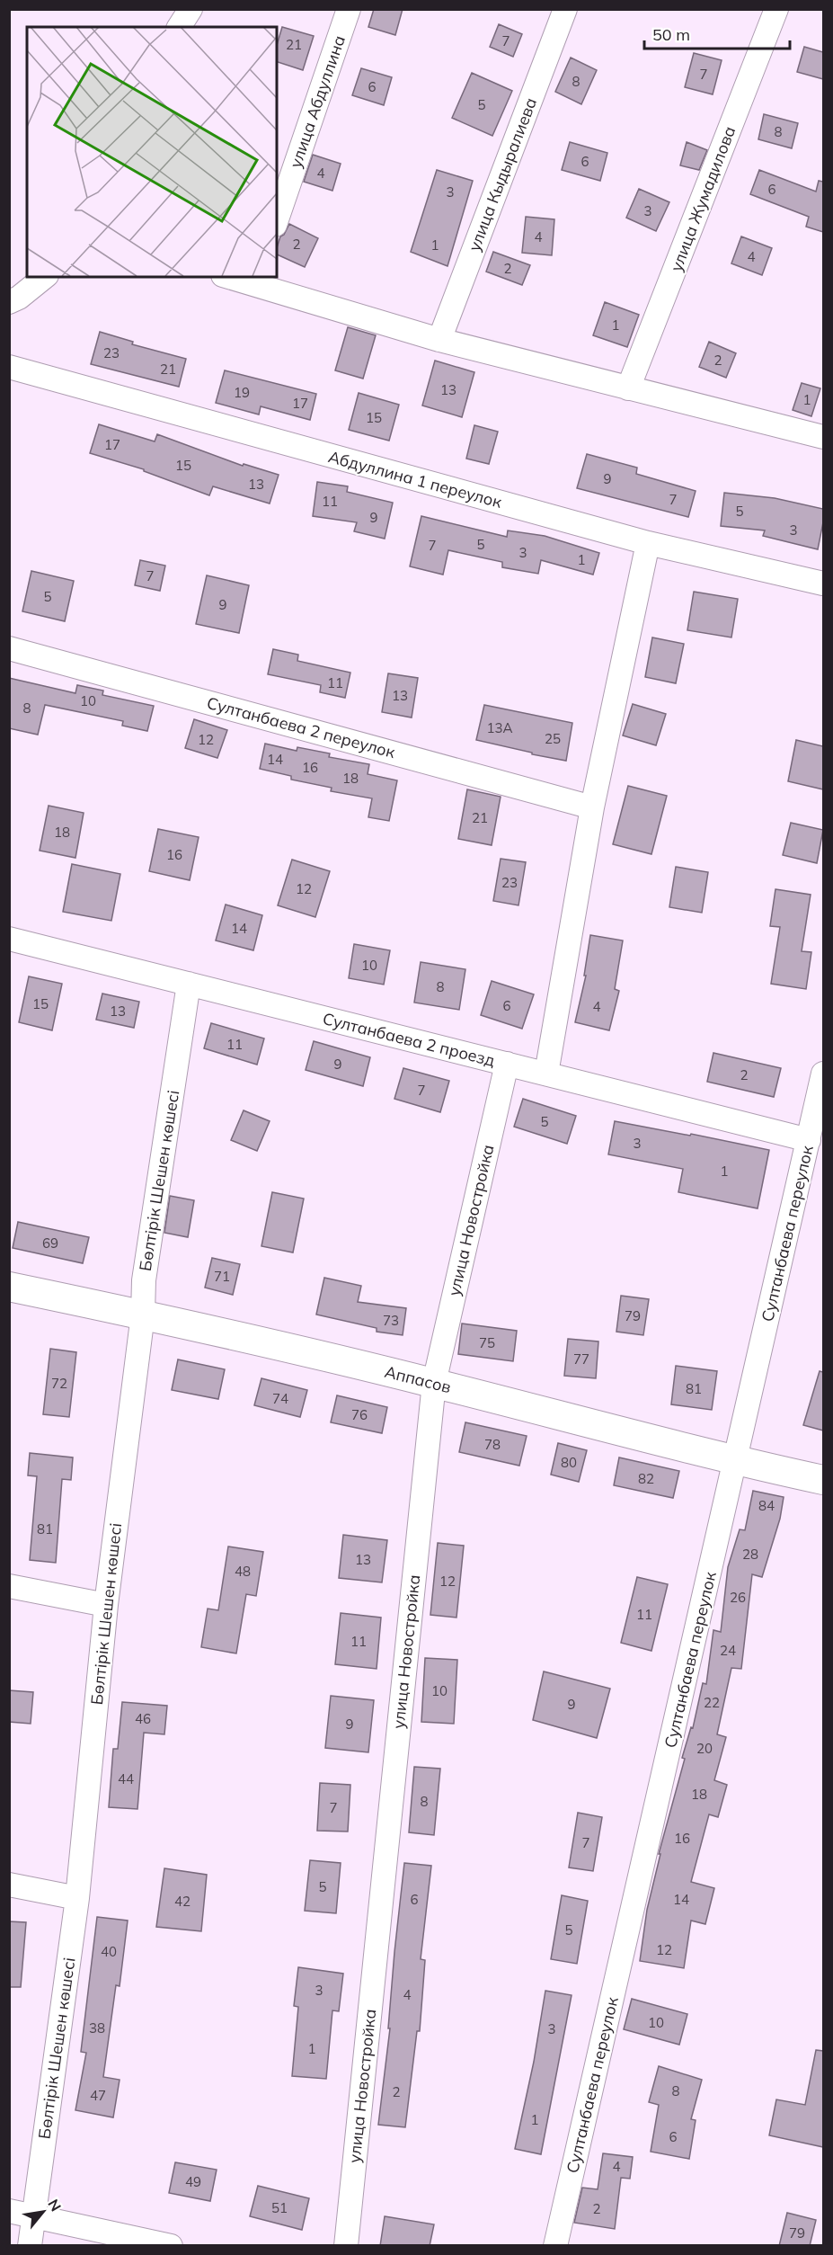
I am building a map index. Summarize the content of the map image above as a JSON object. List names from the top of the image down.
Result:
{
  "streets": {
    "street": [
      "улица Абдуллина",
      "улица Кыдыралиева",
      "улица Жумадилова",
      "Абдуллина 1 переулок",
      "Султанбаева 2 переулок",
      "Султанбаева 2 проезд",
      "Бөлтірік Шешен көшесі",
      "улица Новостройка",
      "Султанбаева переулок",
      "Аппасов"
    ]
  },
  "crossings": [
    ["Султанбаева 2 проезд", "Бөлтірік Шешен көшесі"],
    ["Султанбаева 2 проезд", "улица Новостройка"],
    ["Султанбаева 2 проезд", "Султанбаева переулок"],
    ["Бөлтірік Шешен көшесі", "Аппасов"],
    ["улица Новостройка", "Аппасов"],
    ["Султанбаева переулок", "Аппасов"]
  ],
  "house_numbers": [
    "7",
    "21",
    "7",
    "8",
    "6",
    "5",
    "8",
    "6",
    "4",
    "6",
    "3",
    "3",
    "4",
    "2",
    "1",
    "4",
    "2",
    "1",
    "23",
    "2",
    "21",
    "13",
    "19",
    "1",
    "17",
    "15",
    "17",
    "15",
    "9",
    "13",
    "7",
    "11",
    "5",
    "9",
    "3",
    "5",
    "7",
    "3",
    "1",
    "7",
    "5",
    "9",
    "11",
    "13",
    "10",
    "8",
    "13А",
    "25",
    "12",
    "14",
    "16",
    "18",
    "21",
    "18",
    "16",
    "23",
    "12",
    "14",
    "10",
    "8",
    "15",
    "6",
    "4",
    "13",
    "11",
    "9",
    "2",
    "7",
    "5",
    "3",
    "1",
    "69",
    "71",
    "79",
    "73",
    "75",
    "77",
    "72",
    "81",
    "74",
    "76",
    "78",
    "80",
    "82",
    "84",
    "81",
    "28",
    "13",
    "48",
    "12",
    "26",
    "11",
    "11",
    "24",
    "10",
    "22",
    "9",
    "46",
    "9",
    "20",
    "44",
    "18",
    "8",
    "7",
    "16",
    "7",
    "5",
    "6",
    "14",
    "42",
    "5",
    "12",
    "40",
    "3",
    "4",
    "10",
    "38",
    "3",
    "1",
    "8",
    "2",
    "47",
    "1",
    "6",
    "4",
    "49",
    "51",
    "2",
    "79"
  ],
  "scale_bar": "50 m",
  "north": "top right"
}
